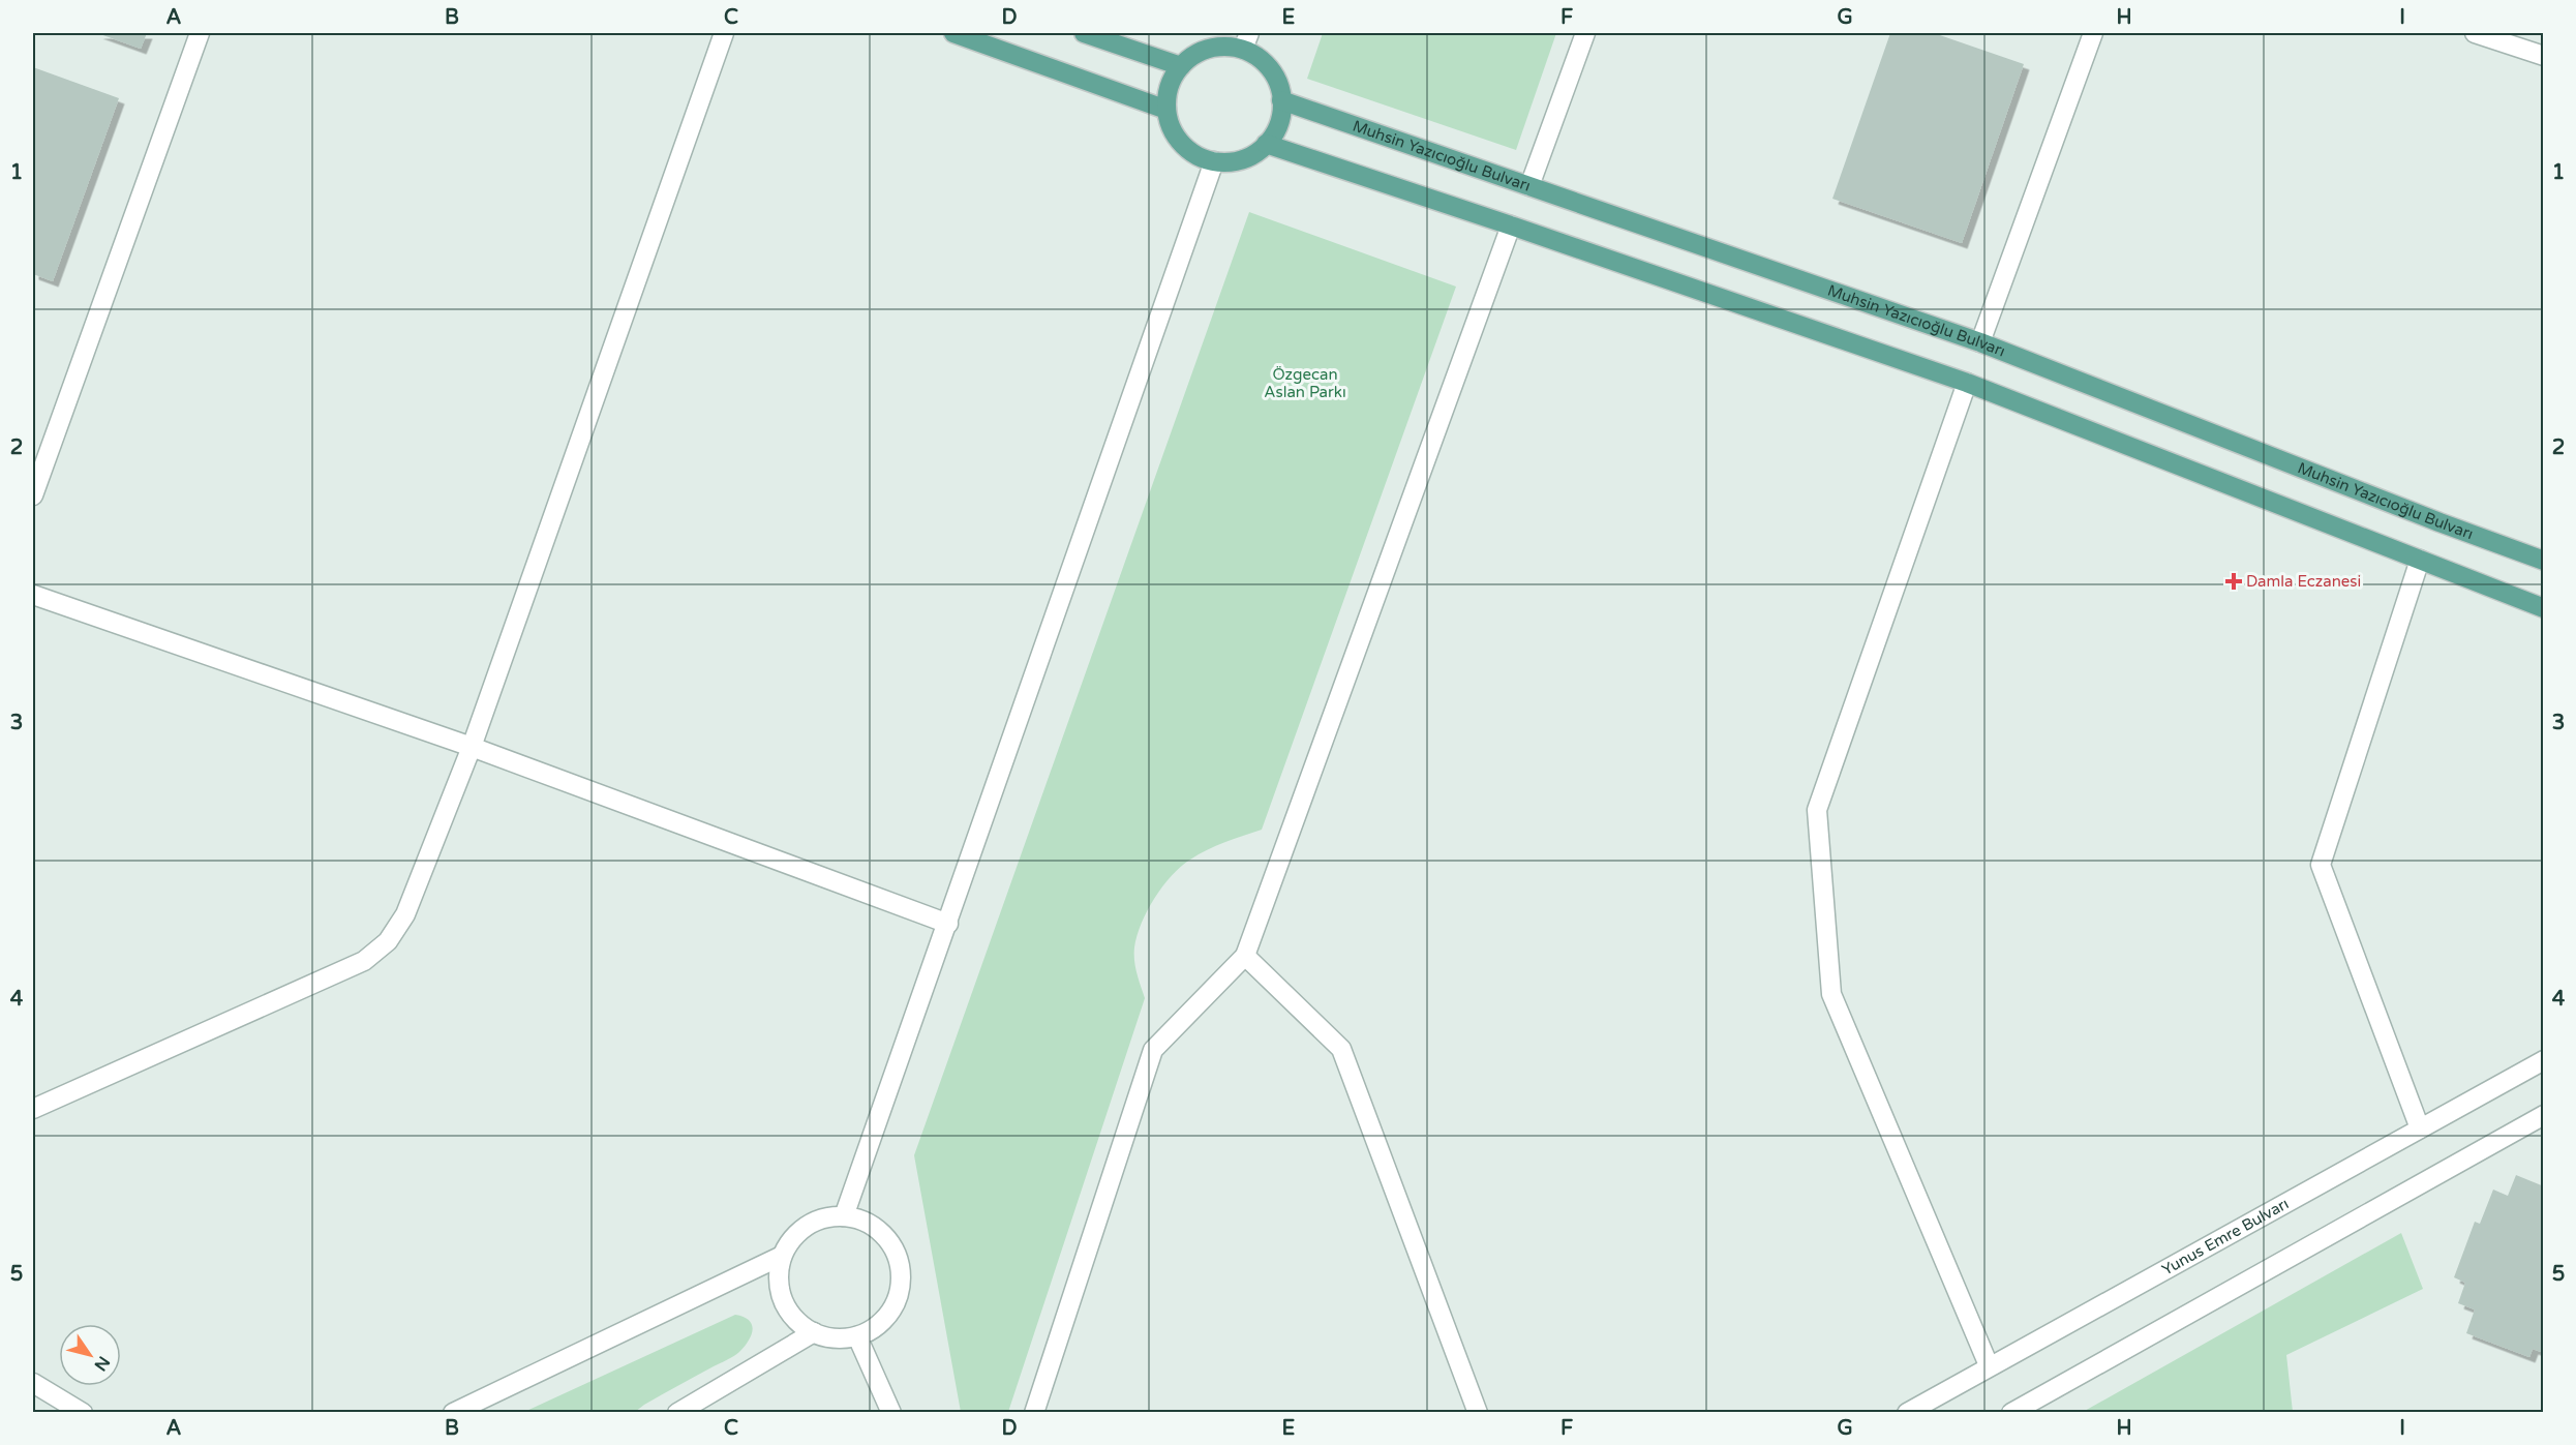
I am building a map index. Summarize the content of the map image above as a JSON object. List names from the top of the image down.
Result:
{
  "streets": {
    "main road": ["Muhsin Yazıcıoğlu Bulvarı"],
    "street": ["Yunus Emre Bulvarı"]
  },
  "parks": ["Özgecan Aslan Parkı"],
  "places": {
    "health": ["Damla Eczanesi"]
  },
  "north": "bottom right",
  "grid": {
    "columns": [
      "A",
      "B",
      "C",
      "D",
      "E",
      "F",
      "G",
      "H",
      "I"
    ],
    "rows": [
      "1",
      "2",
      "3",
      "4",
      "5"
    ]
  }
}
